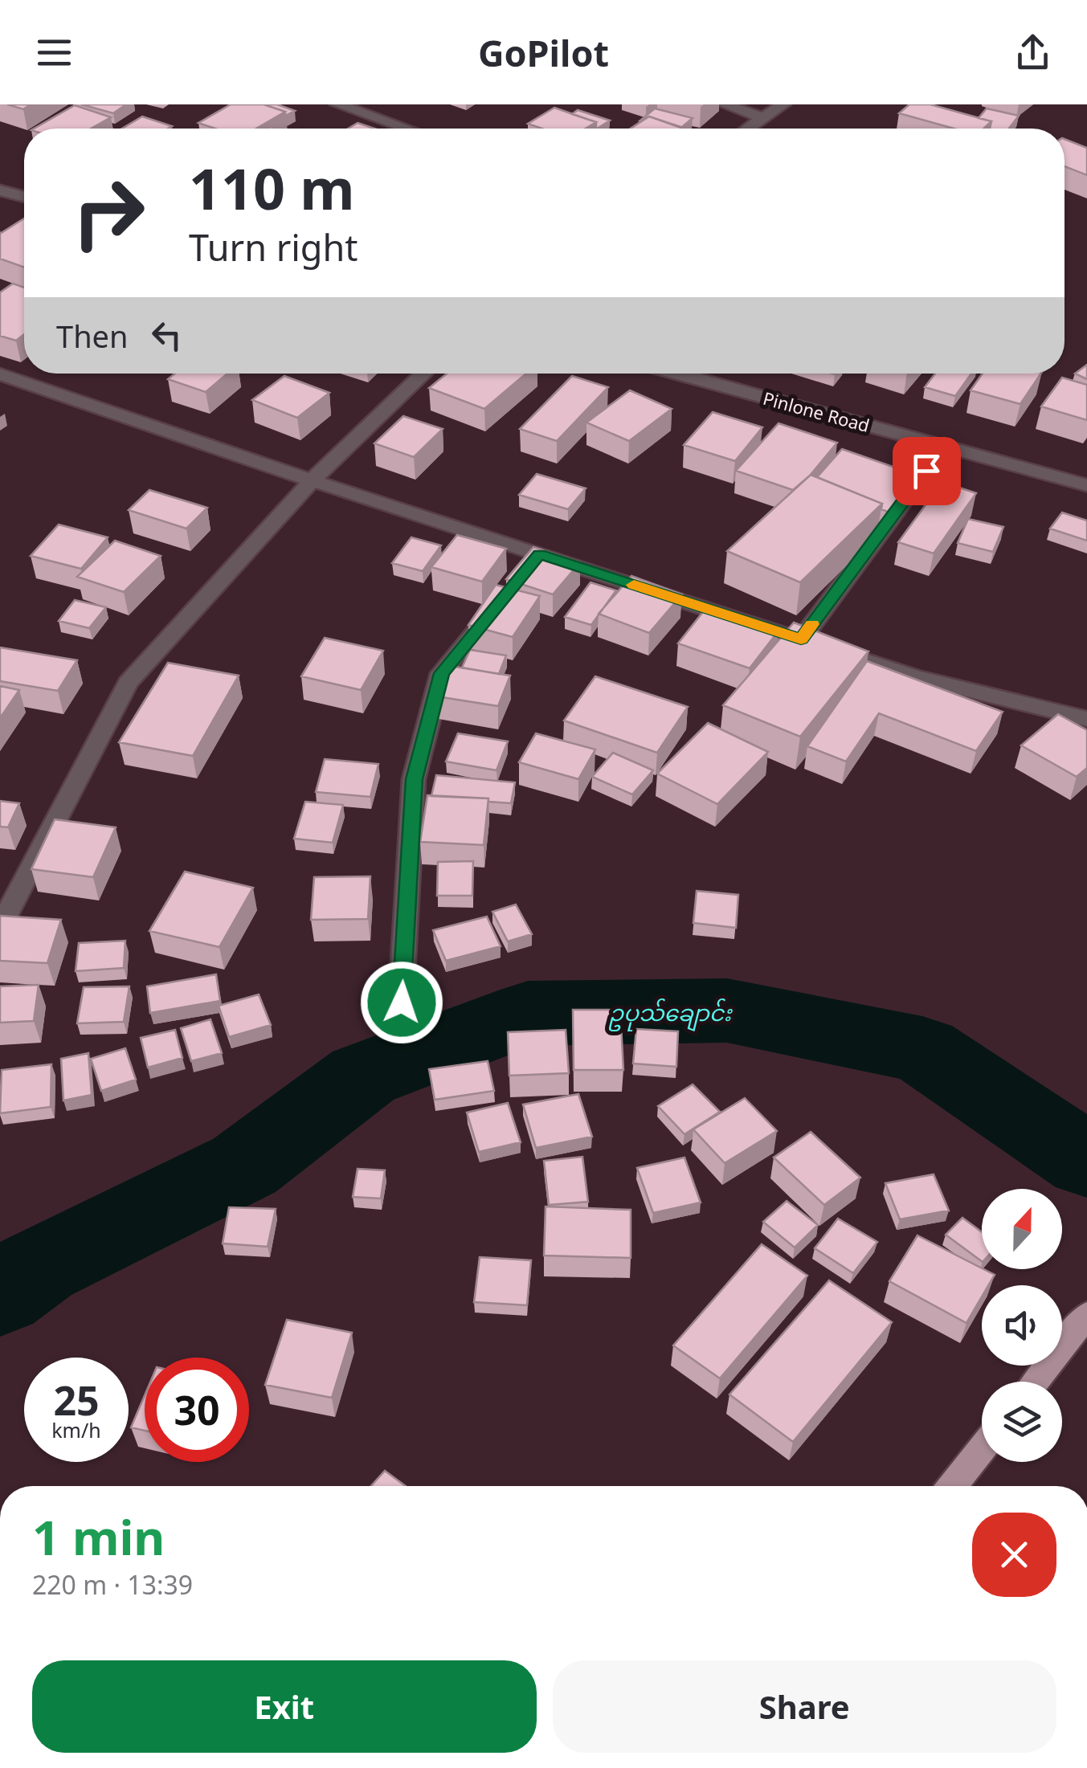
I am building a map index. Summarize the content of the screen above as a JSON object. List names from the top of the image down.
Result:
{
  "streets": {
    "street": ["Pinlone Road"]
  },
  "water": ["ဥပုသ်ချောင်း"],
  "north": "top",
  "page": {
    "header": "GoPilot",
    "turn": ["110 m", "Turn right"],
    "then": "Then",
    "speed": "25 km/h",
    "limit": "30",
    "heading": ["1 min", "220 m · 13:39"],
    "buttons": ["Exit", "Share"]
  }
}
